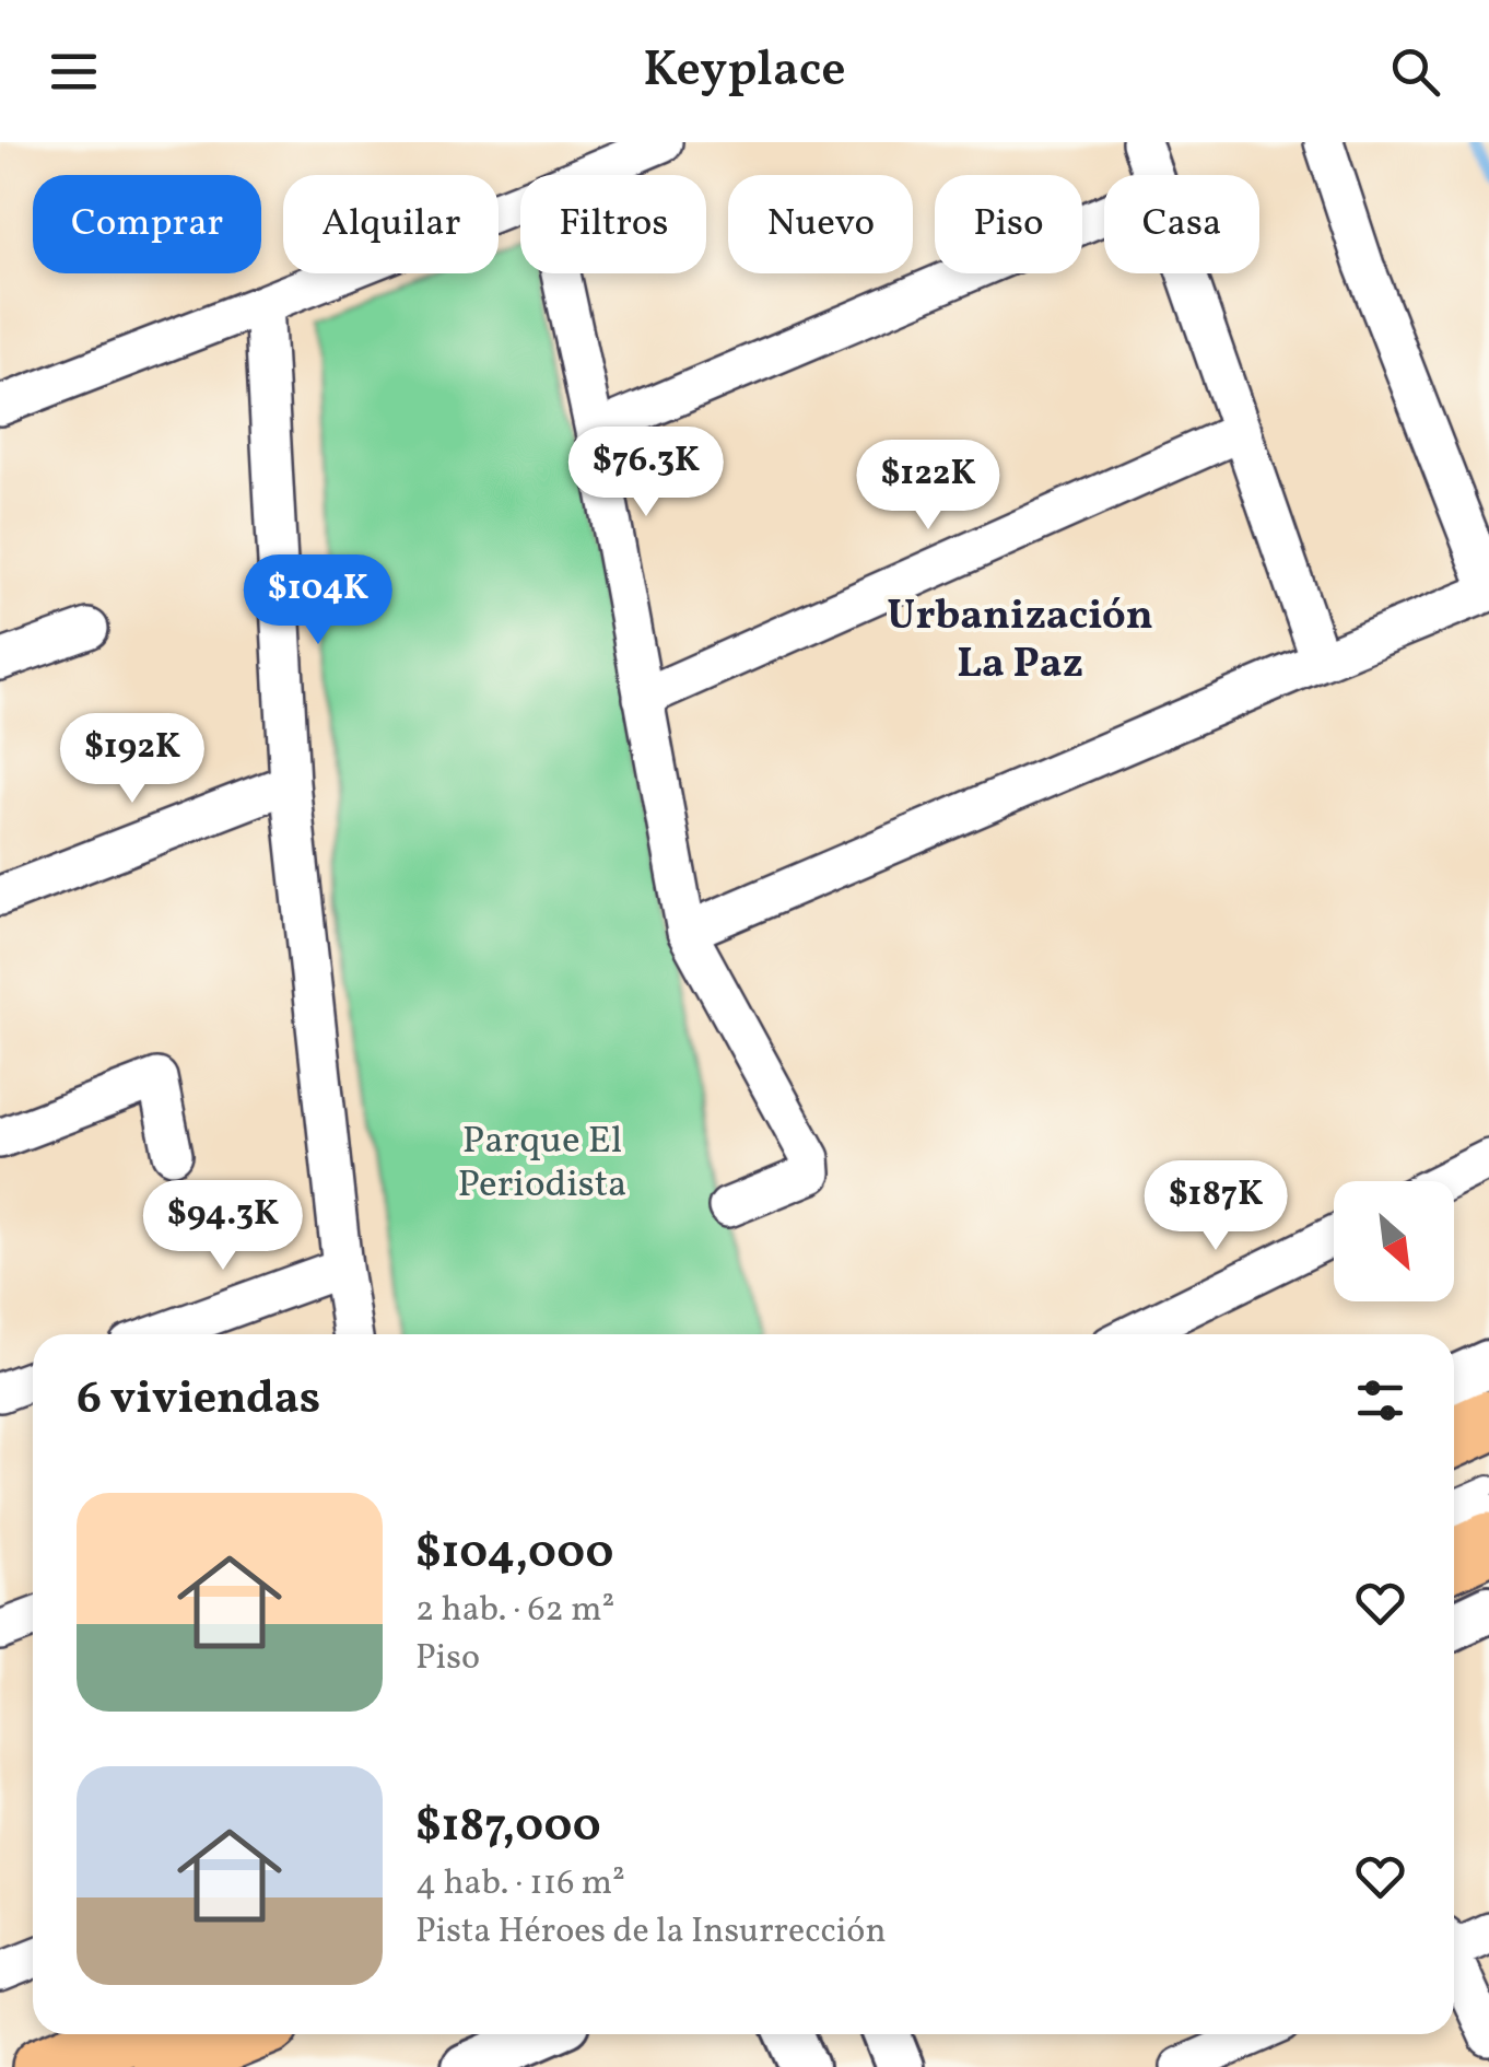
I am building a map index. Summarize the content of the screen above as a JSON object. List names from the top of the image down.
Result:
{
  "districts": ["Urbanización La Paz"],
  "parks": ["Parque El Periodista"],
  "north": "bottom right",
  "page": {
    "header": "Keyplace",
    "chip": [
      "Comprar",
      "Alquilar",
      "Filtros",
      "Nuevo",
      "Piso",
      "Casa"
    ],
    "price": [
      "$76.3K",
      "$122K",
      "$104K",
      "$192K",
      "$187K",
      "$94.3K"
    ],
    "heading": "6 viviendas",
    "list": [
      {
        "name": "$104,000",
        "note": "2 hab. · 62 m² · Piso"
      },
      {
        "name": "$187,000",
        "note": "4 hab. · 116 m² · Pista Héroes de la Insurrección"
      }
    ]
  }
}
